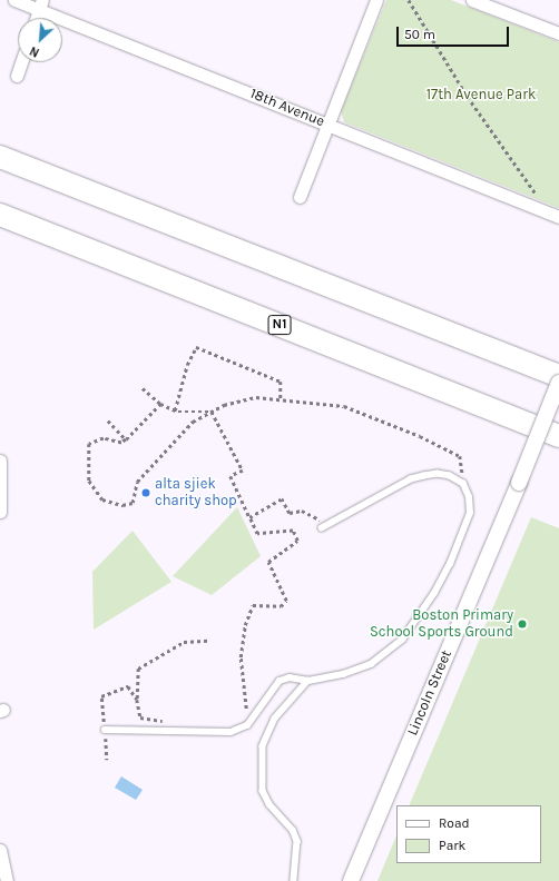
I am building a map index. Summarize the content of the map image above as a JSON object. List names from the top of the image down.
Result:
{
  "streets": {
    "highway": ["N1"],
    "street": ["18th Avenue", "Lincoln Street"]
  },
  "parks": ["17th Avenue Park"],
  "places": ["alta sjiek charity shop", "Boston Primary School Sports Ground"],
  "legend": ["Road", "Park"],
  "scale_bar": "50 m",
  "north": "bottom left"
}
